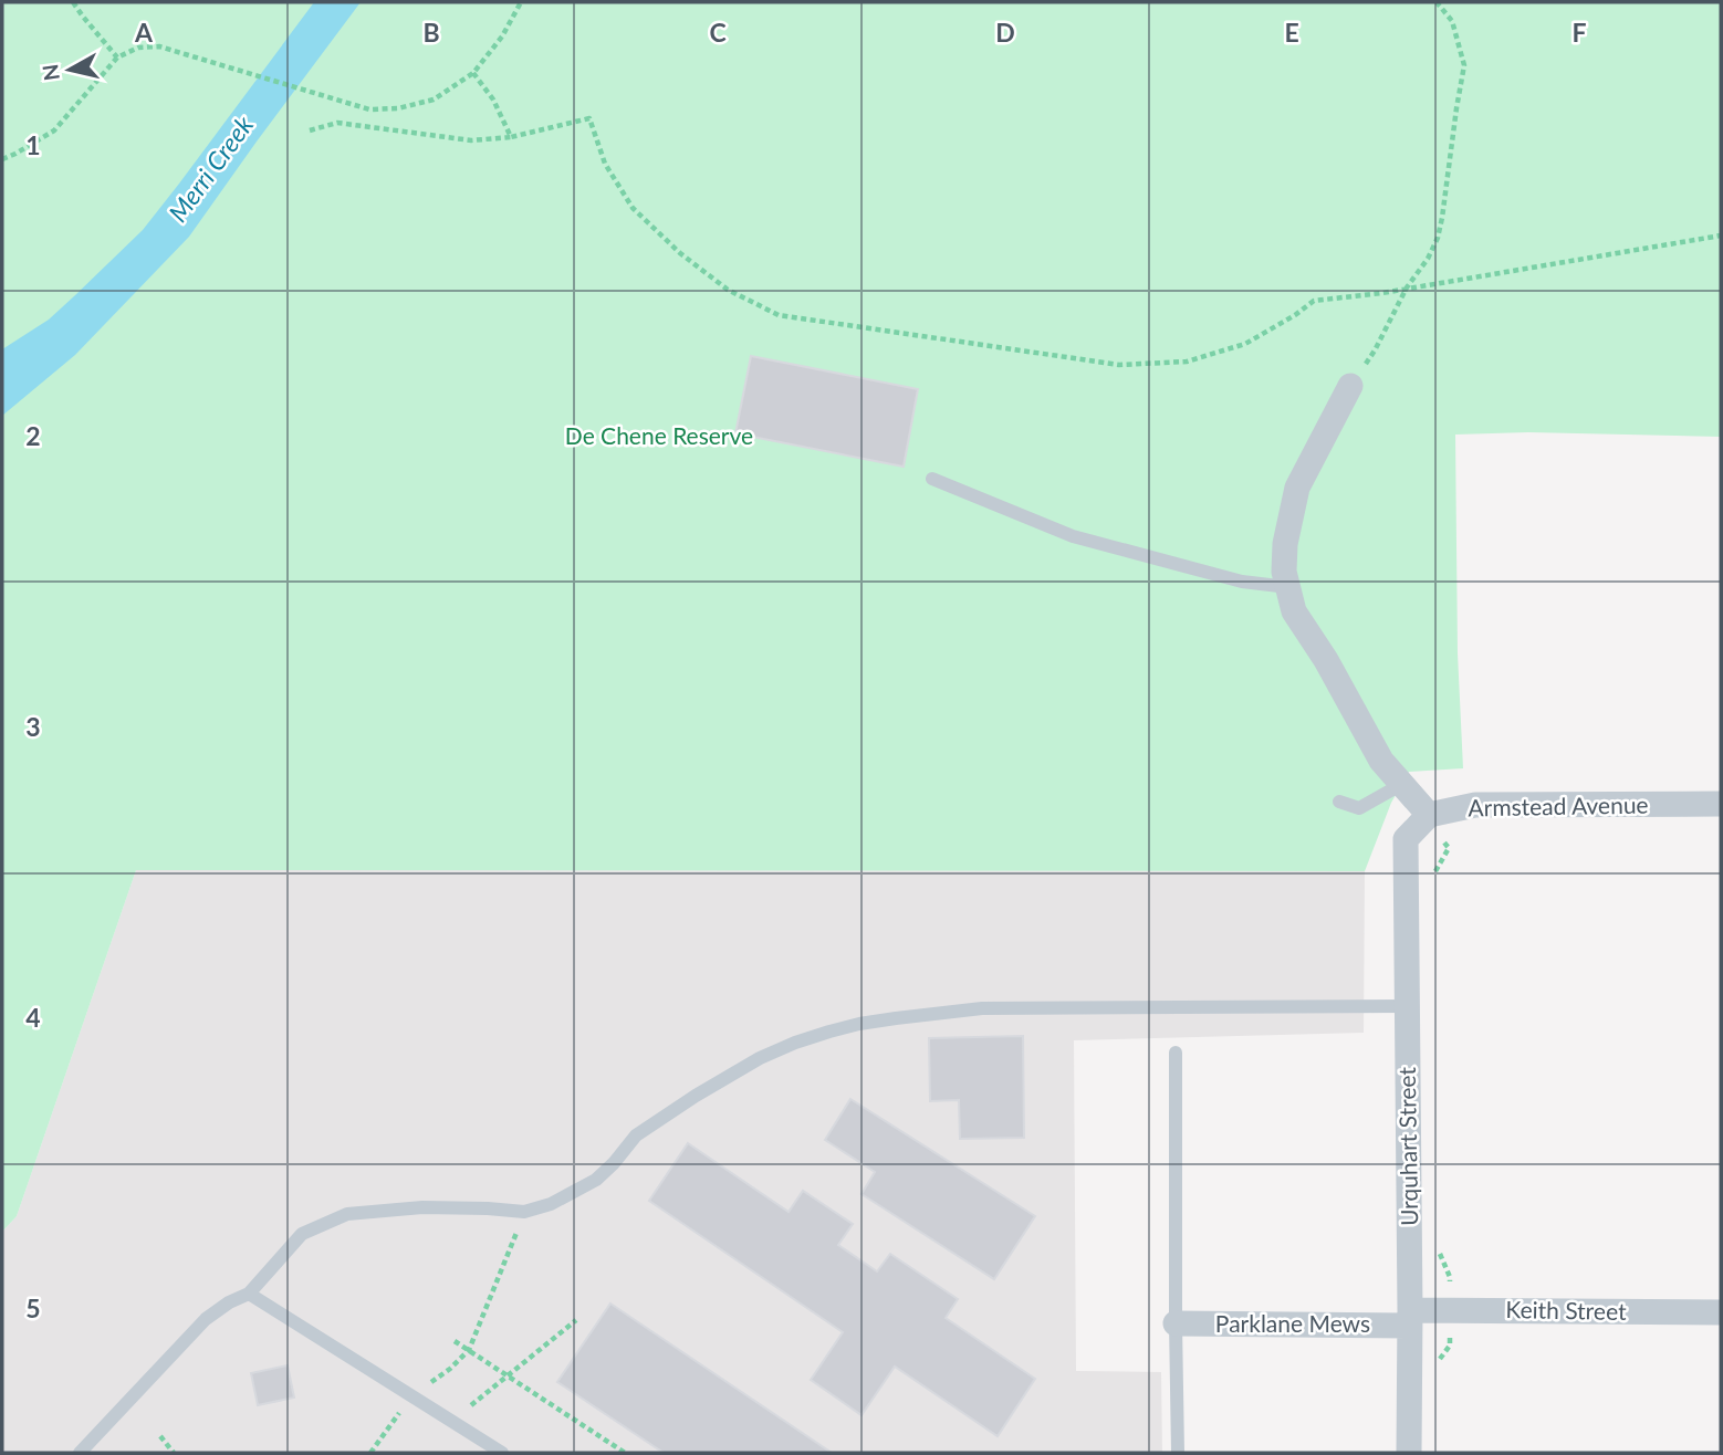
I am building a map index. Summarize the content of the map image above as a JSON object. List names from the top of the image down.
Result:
{
  "streets": {
    "street": [
      "Armstead Avenue",
      "Urquhart Street",
      "Keith Street",
      "Parklane Mews"
    ]
  },
  "crossings": [
    ["Armstead Avenue", "Urquhart Street"],
    ["Urquhart Street", "Keith Street"],
    ["Urquhart Street", "Parklane Mews"],
    ["Keith Street", "Parklane Mews"]
  ],
  "water": ["Merri Creek"],
  "parks": ["De Chene Reserve"],
  "north": "left",
  "grid": {
    "columns": [
      "A",
      "B",
      "C",
      "D",
      "E",
      "F"
    ],
    "rows": [
      "1",
      "2",
      "3",
      "4",
      "5"
    ]
  }
}
